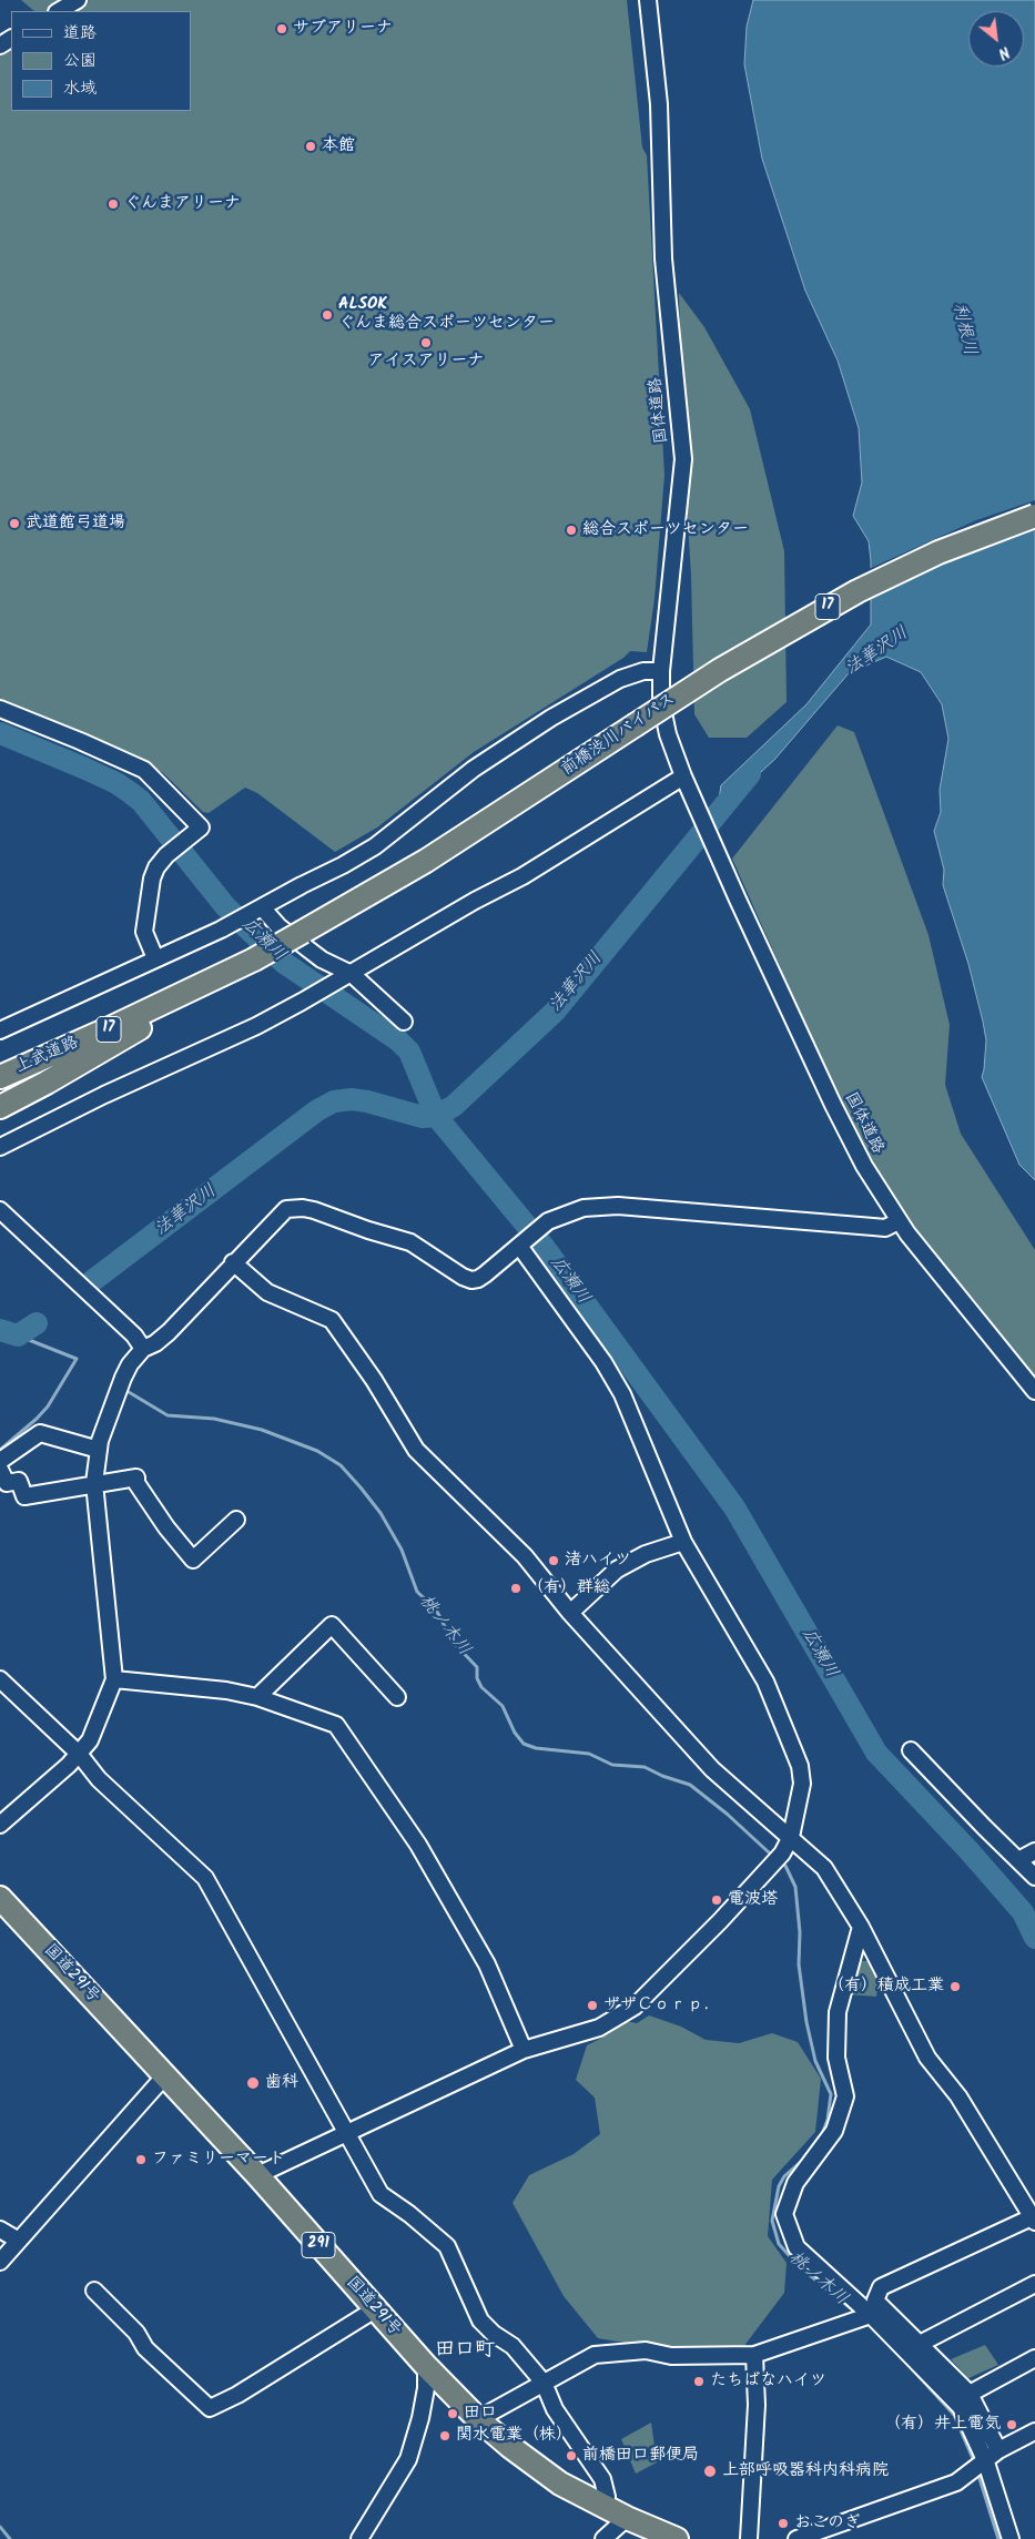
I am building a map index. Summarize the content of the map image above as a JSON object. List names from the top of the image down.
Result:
{
  "streets": {
    "highway": [
      "17",
      "前橋渋川バイパス",
      "上武道路",
      "国道291号",
      "291"
    ],
    "street": ["国体道路"]
  },
  "crossings": [
    ["前橋渋川バイパス", "上武道路"]
  ],
  "districts": ["田口町"],
  "water": [
    "利根川",
    "法華沢川",
    "広瀬川",
    "桃ノ木川"
  ],
  "places": [
    "サブアリーナ",
    "本館",
    "ぐんまアリーナ",
    "ALSOK ぐんま総合スポーツセンター",
    "アイスアリーナ",
    "武道館弓道場",
    "総合スポーツセンター",
    "渚ハイツ",
    "（有）群総",
    "電波塔",
    "（有）積成工業",
    "ザザＣｏｒｐ．",
    "歯科",
    "ファミリーマート",
    "たちばなハイツ",
    "田口",
    "（有）井上電気",
    "関水電業（株）",
    "前橋田口郵便局",
    "上部呼吸器科内科病院",
    "おこのぎ"
  ],
  "legend": ["道路", "公園", "水域"],
  "north": "bottom right"
}
